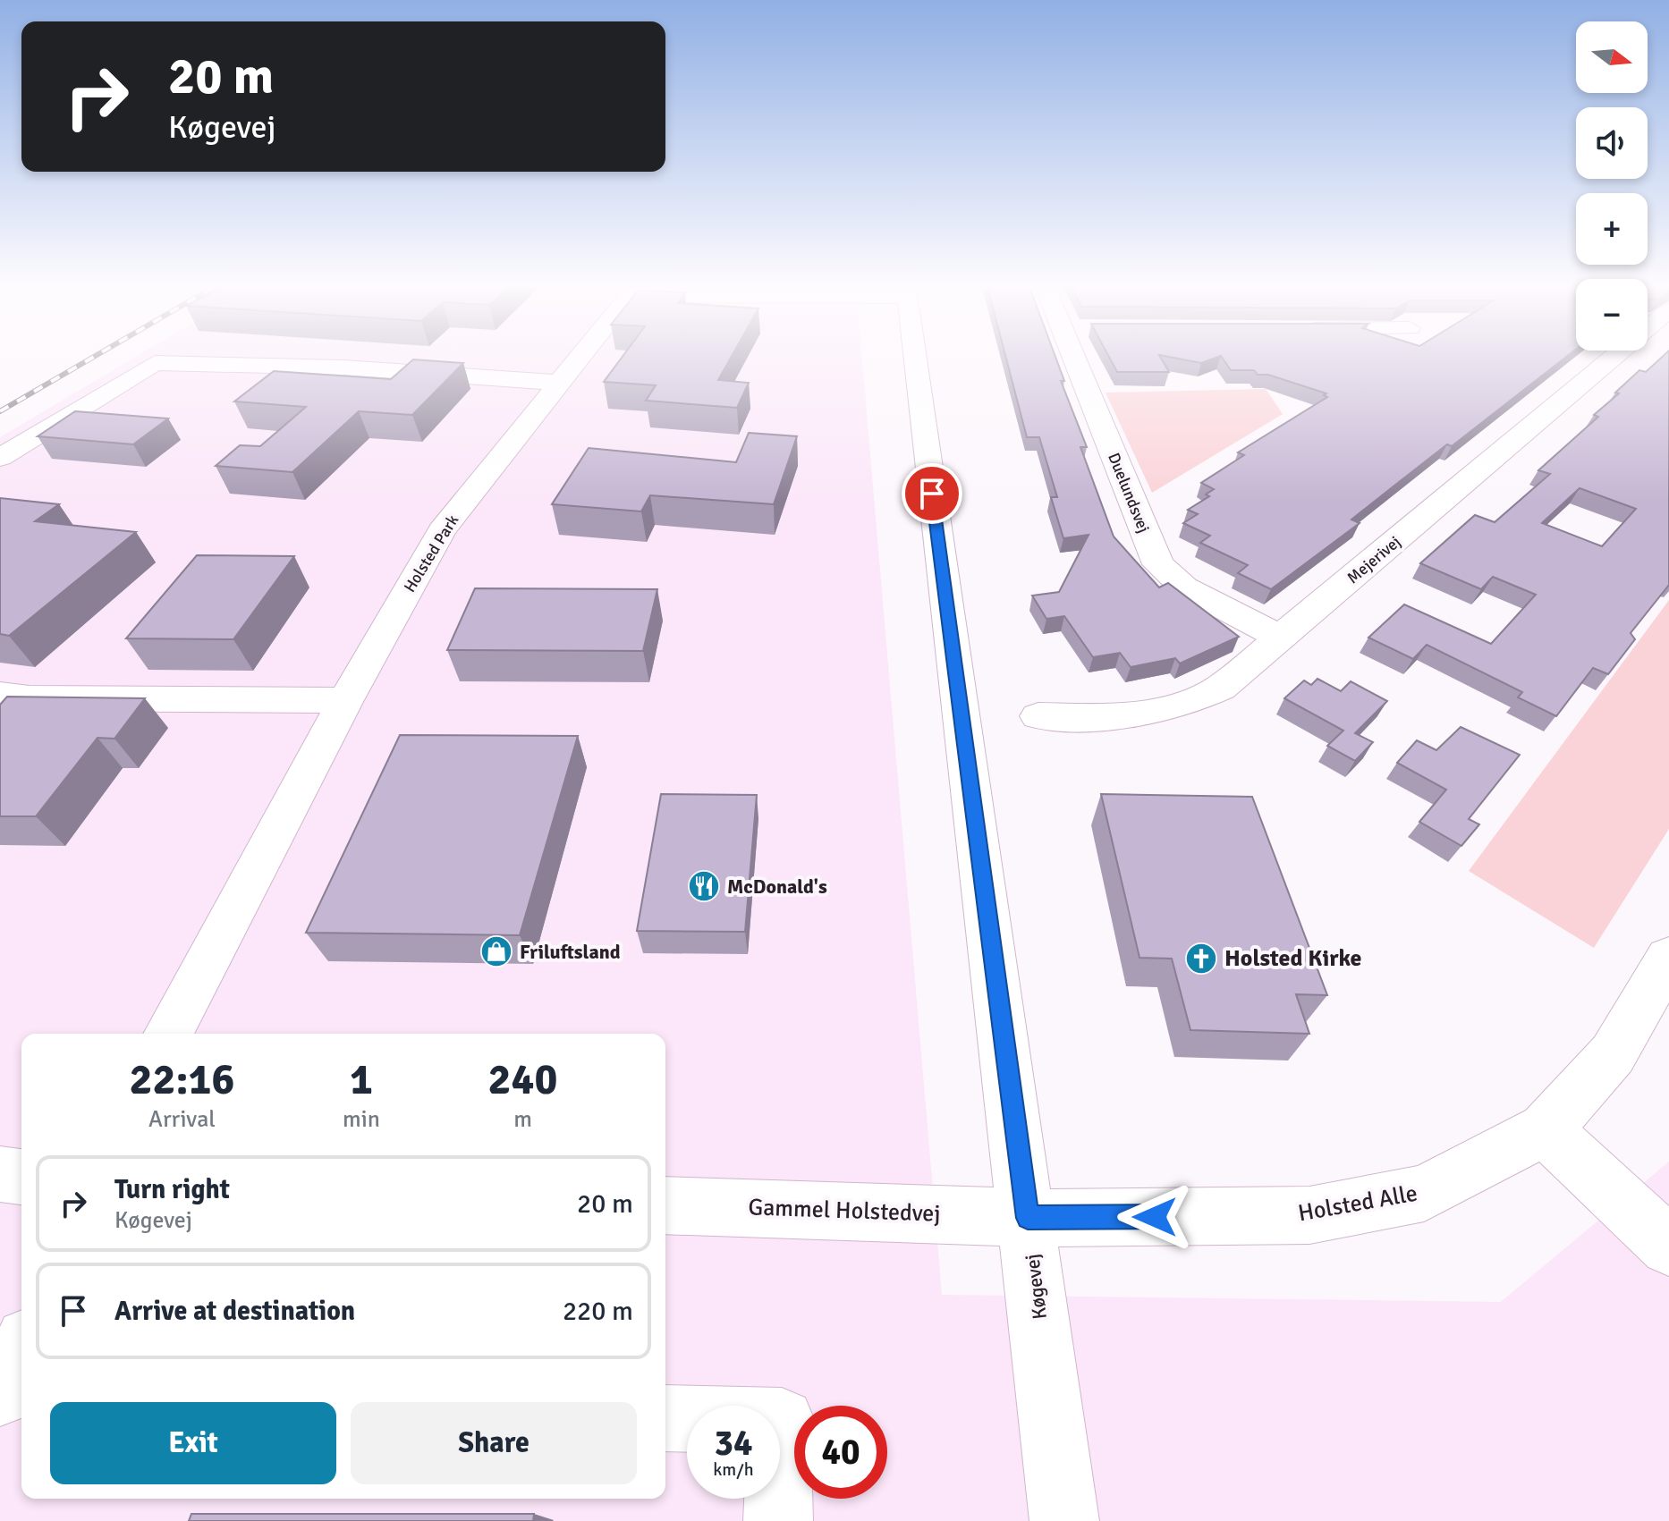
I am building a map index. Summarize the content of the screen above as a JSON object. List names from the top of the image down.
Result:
{
  "streets": {
    "street": [
      "Duelundsvej",
      "Holsted Park",
      "Mejerivej",
      "Holsted Alle",
      "Gammel Holstedvej",
      "Køgevej"
    ]
  },
  "crossings": [
    ["Duelundsvej", "Mejerivej"],
    ["Holsted Alle", "Gammel Holstedvej"],
    ["Holsted Alle", "Køgevej"],
    ["Gammel Holstedvej", "Køgevej"]
  ],
  "places": {
    "restaurant": ["McDonald's"],
    "shop": ["Friluftsland"],
    "church": ["Holsted Kirke"]
  },
  "north": "right",
  "page": {
    "map_buttons": ["+", "−"],
    "turn": ["20 m", "Køgevej"],
    "eta": [
      "22:16",
      "Arrival",
      "1",
      "min",
      "240",
      "m"
    ],
    "list": [
      {
        "name": "Turn right",
        "note": "Køgevej",
        "value": "20 m"
      },
      {
        "name": "Arrive at destination",
        "value": "220 m"
      }
    ],
    "buttons": ["Exit", "Share"],
    "speed": "34 km/h",
    "limit": "40"
  }
}
